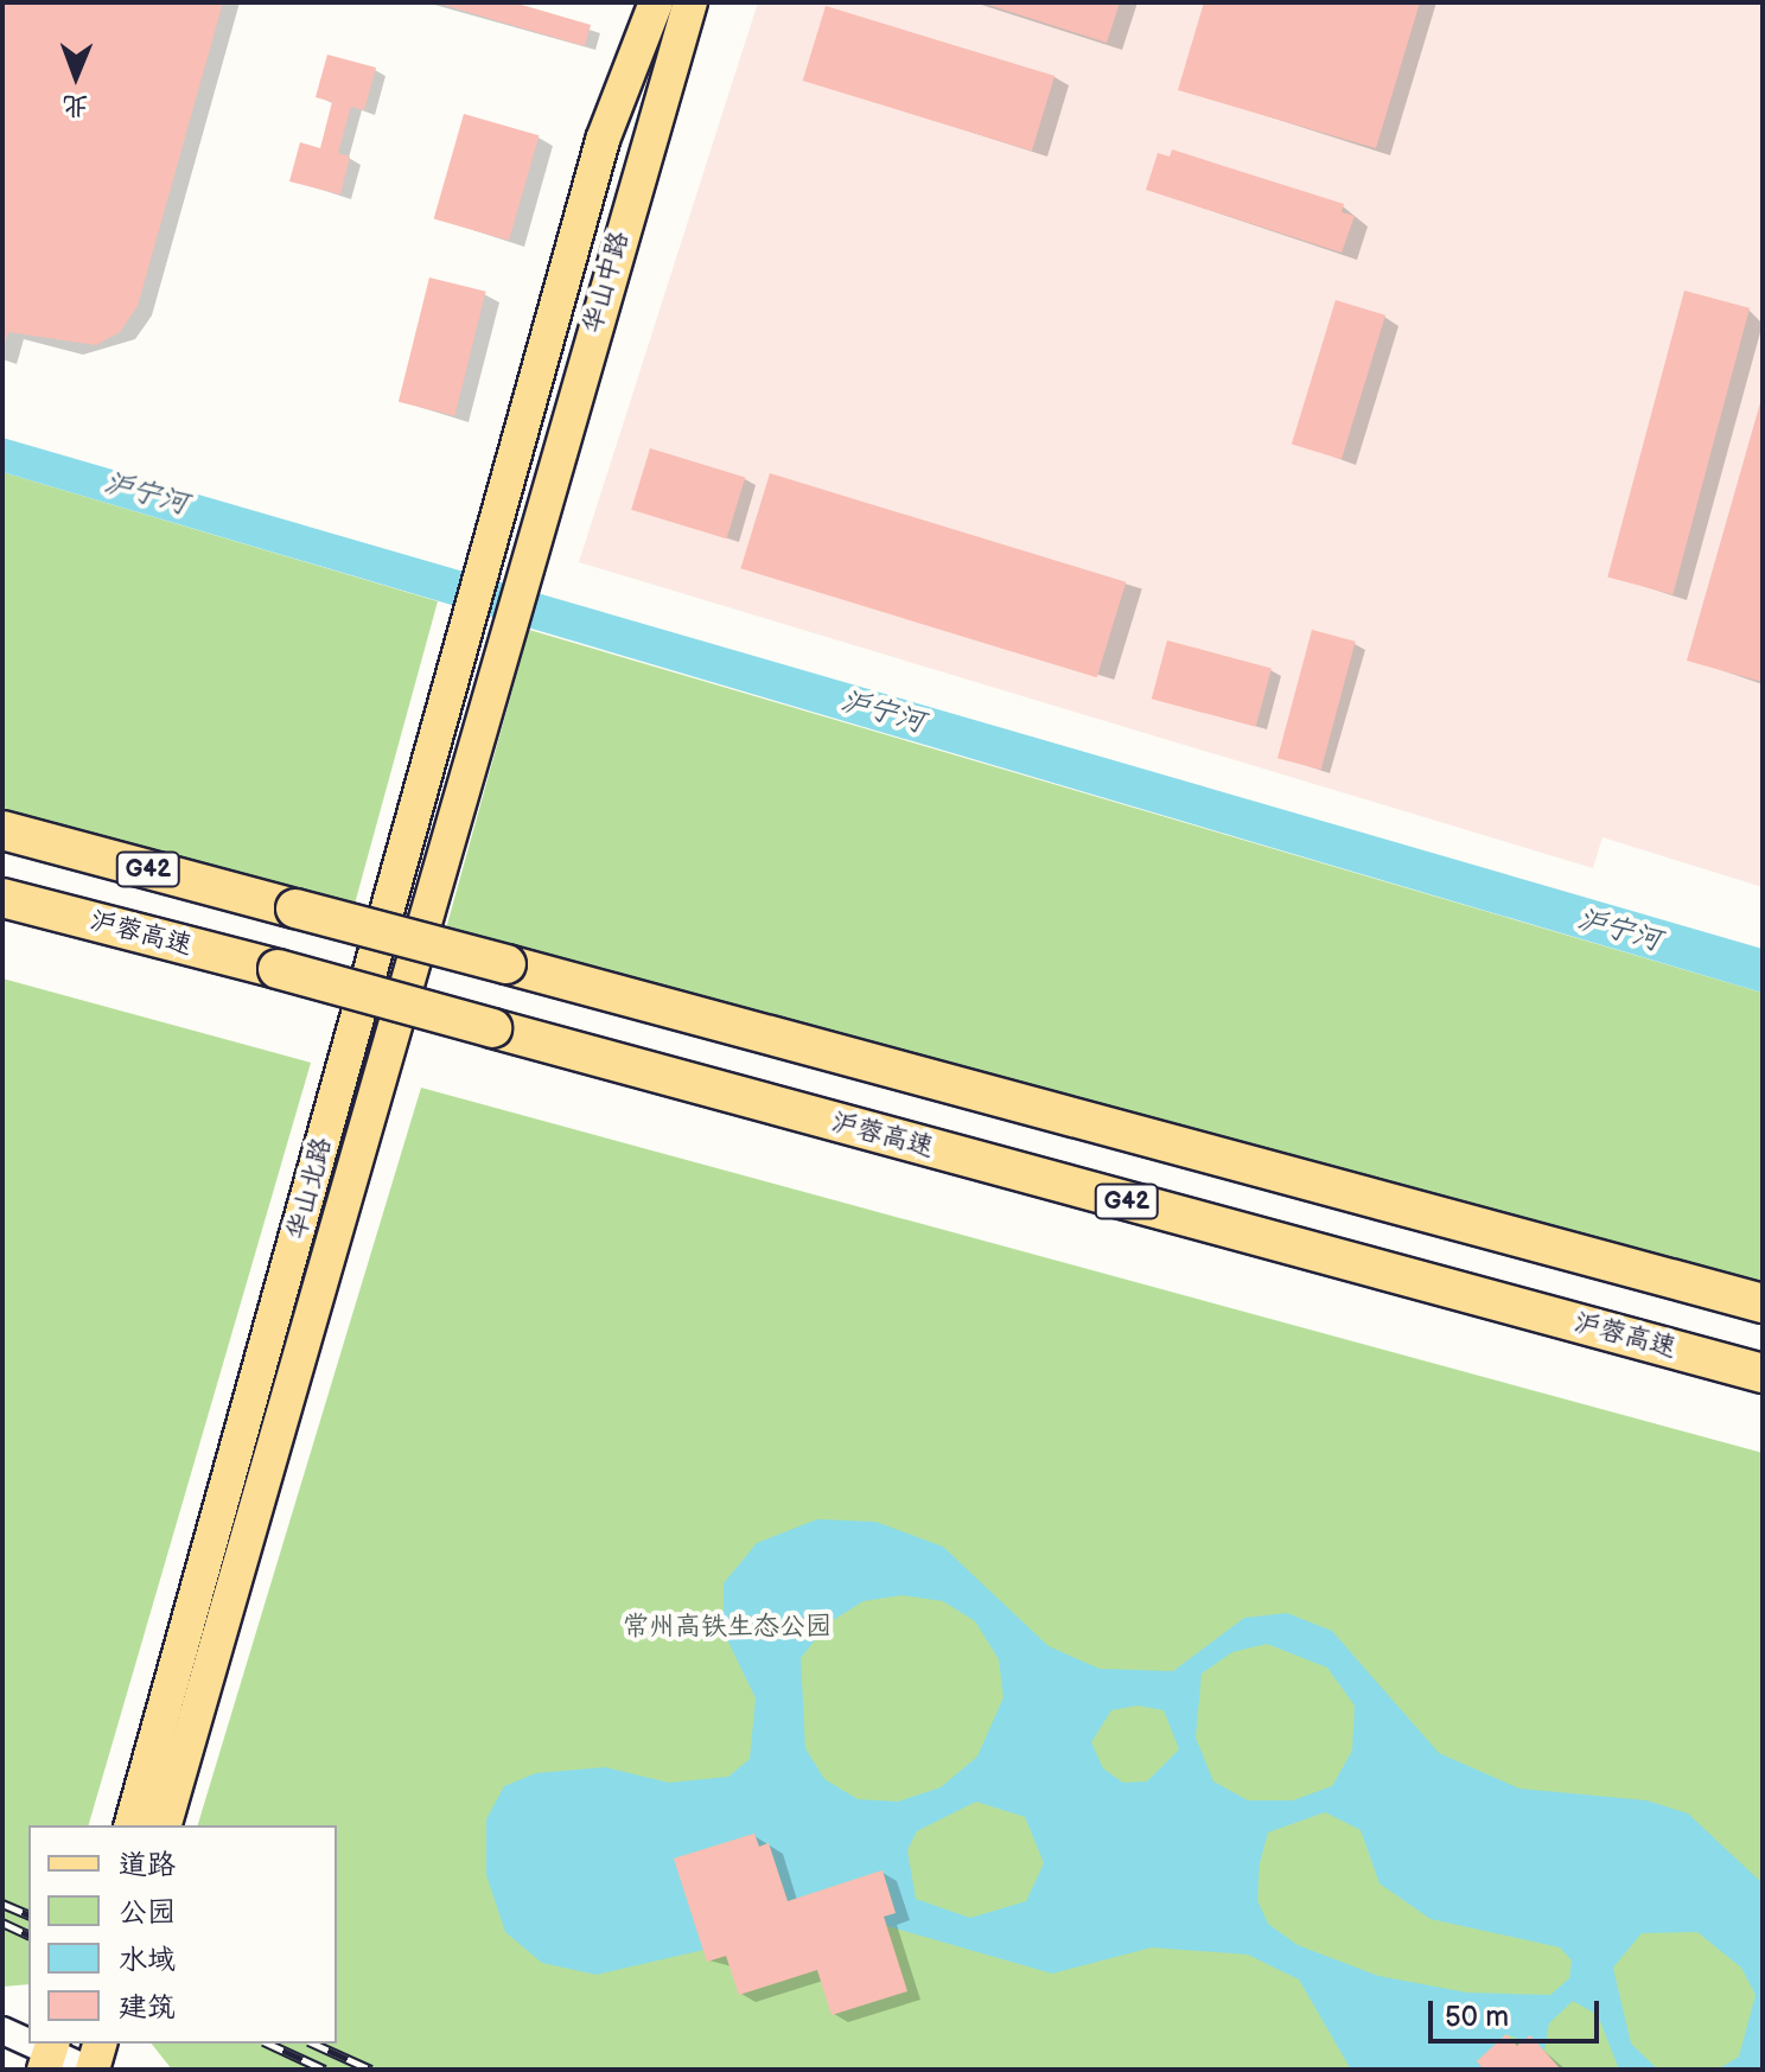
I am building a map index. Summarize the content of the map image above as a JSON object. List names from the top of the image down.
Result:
{
  "streets": {
    "highway": ["G42", "沪蓉高速"],
    "main road": ["华山中路", "华山北路"]
  },
  "crossings": [
    ["华山中路", "华山北路"]
  ],
  "water": ["沪宁河"],
  "parks": ["常州高铁生态公园"],
  "legend": [
    "道路",
    "公园",
    "水域",
    "建筑"
  ],
  "scale_bar": "50 m",
  "north": "bottom"
}
